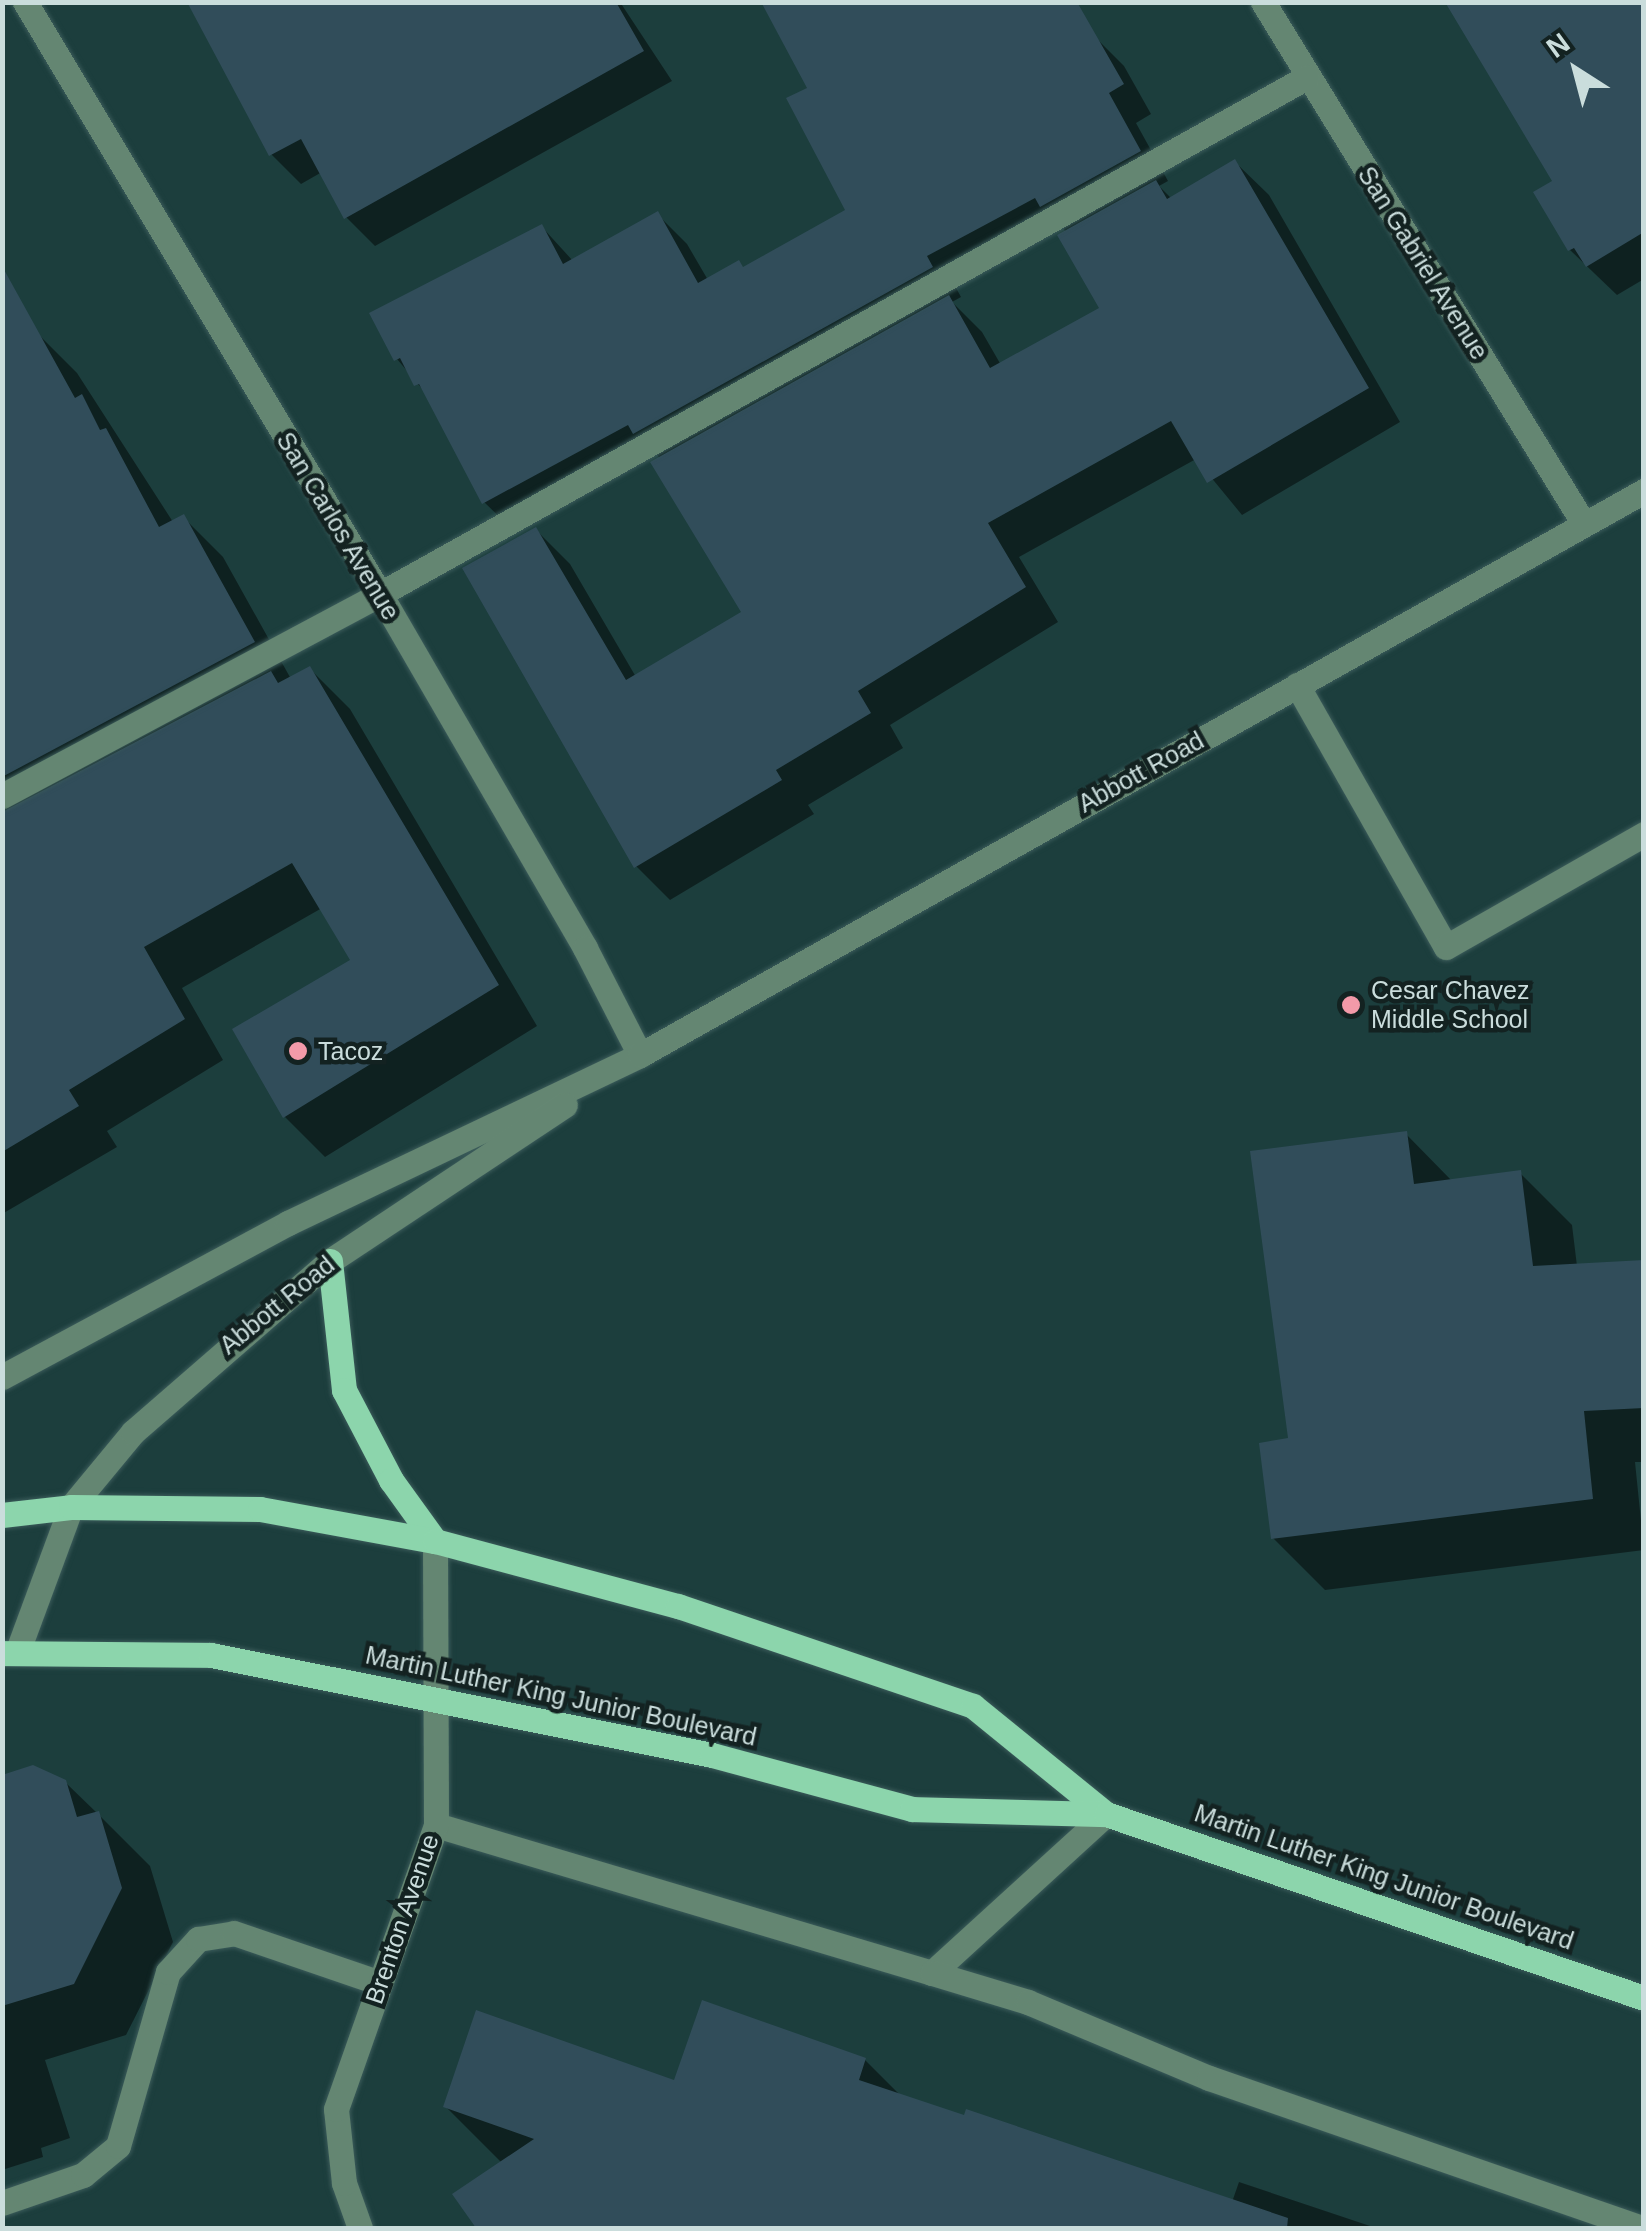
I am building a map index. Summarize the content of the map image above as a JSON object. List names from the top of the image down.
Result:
{
  "streets": {
    "main road": ["Martin Luther King Junior Boulevard"],
    "street": [
      "San Gabriel Avenue",
      "San Carlos Avenue",
      "Abbott Road",
      "Brenton Avenue"
    ]
  },
  "crossings": [
    ["San Gabriel Avenue", "Abbott Road"],
    ["San Carlos Avenue", "Abbott Road"],
    ["Abbott Road", "Martin Luther King Junior Boulevard"],
    ["Martin Luther King Junior Boulevard", "Brenton Avenue"]
  ],
  "places": ["Cesar Chavez Middle School", "Tacoz"],
  "north": "top left"
}
